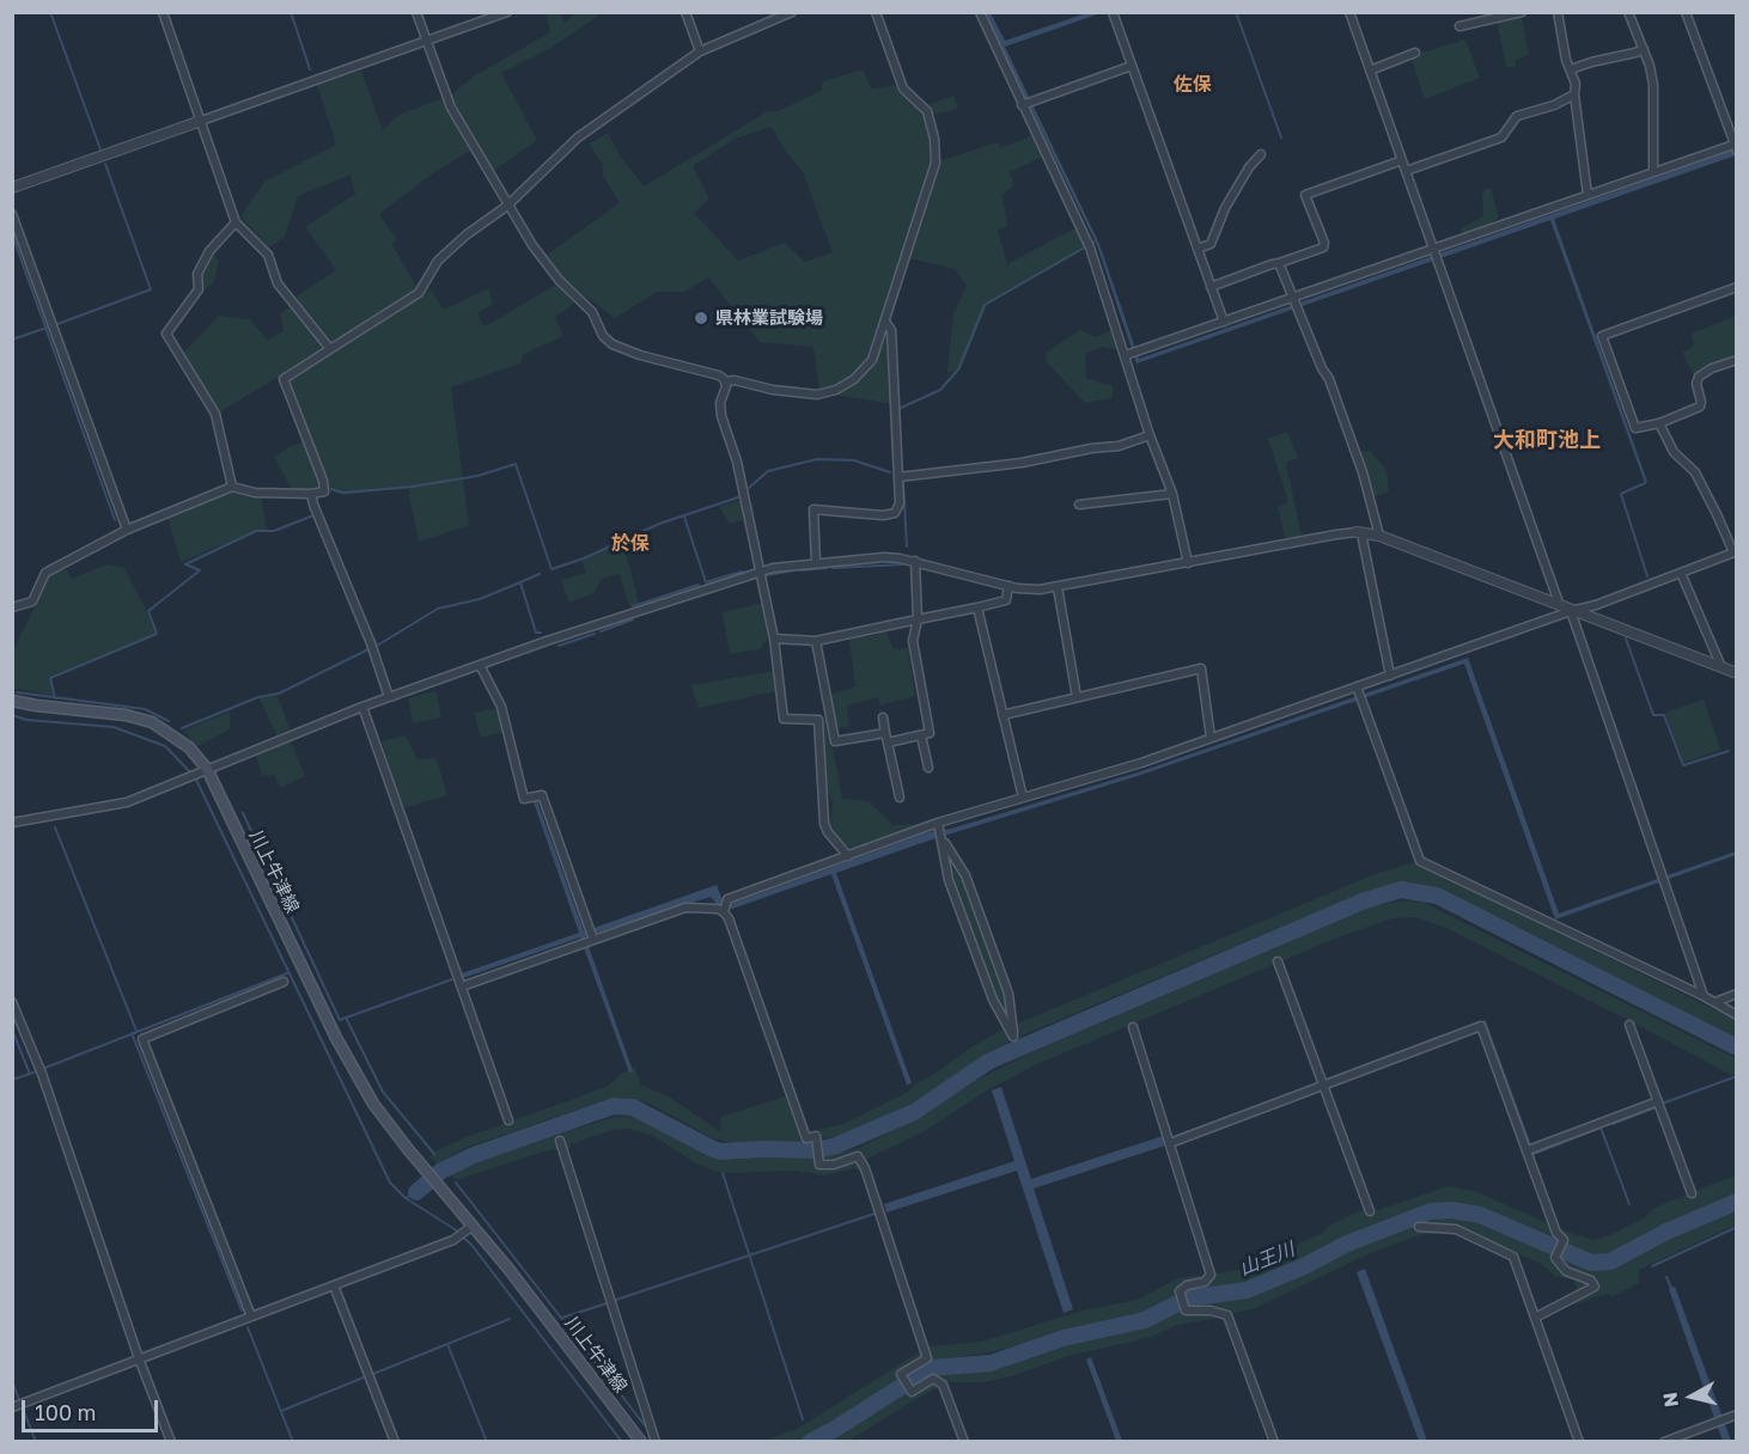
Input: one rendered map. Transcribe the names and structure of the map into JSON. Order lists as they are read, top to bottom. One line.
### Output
{"streets":{"main road":["川上牛津線"]},"districts":["佐保","大和町池上","於保"],"water":["山王川"],"places":["県林業試験場"],"scale_bar":"100 m","north":"left"}
